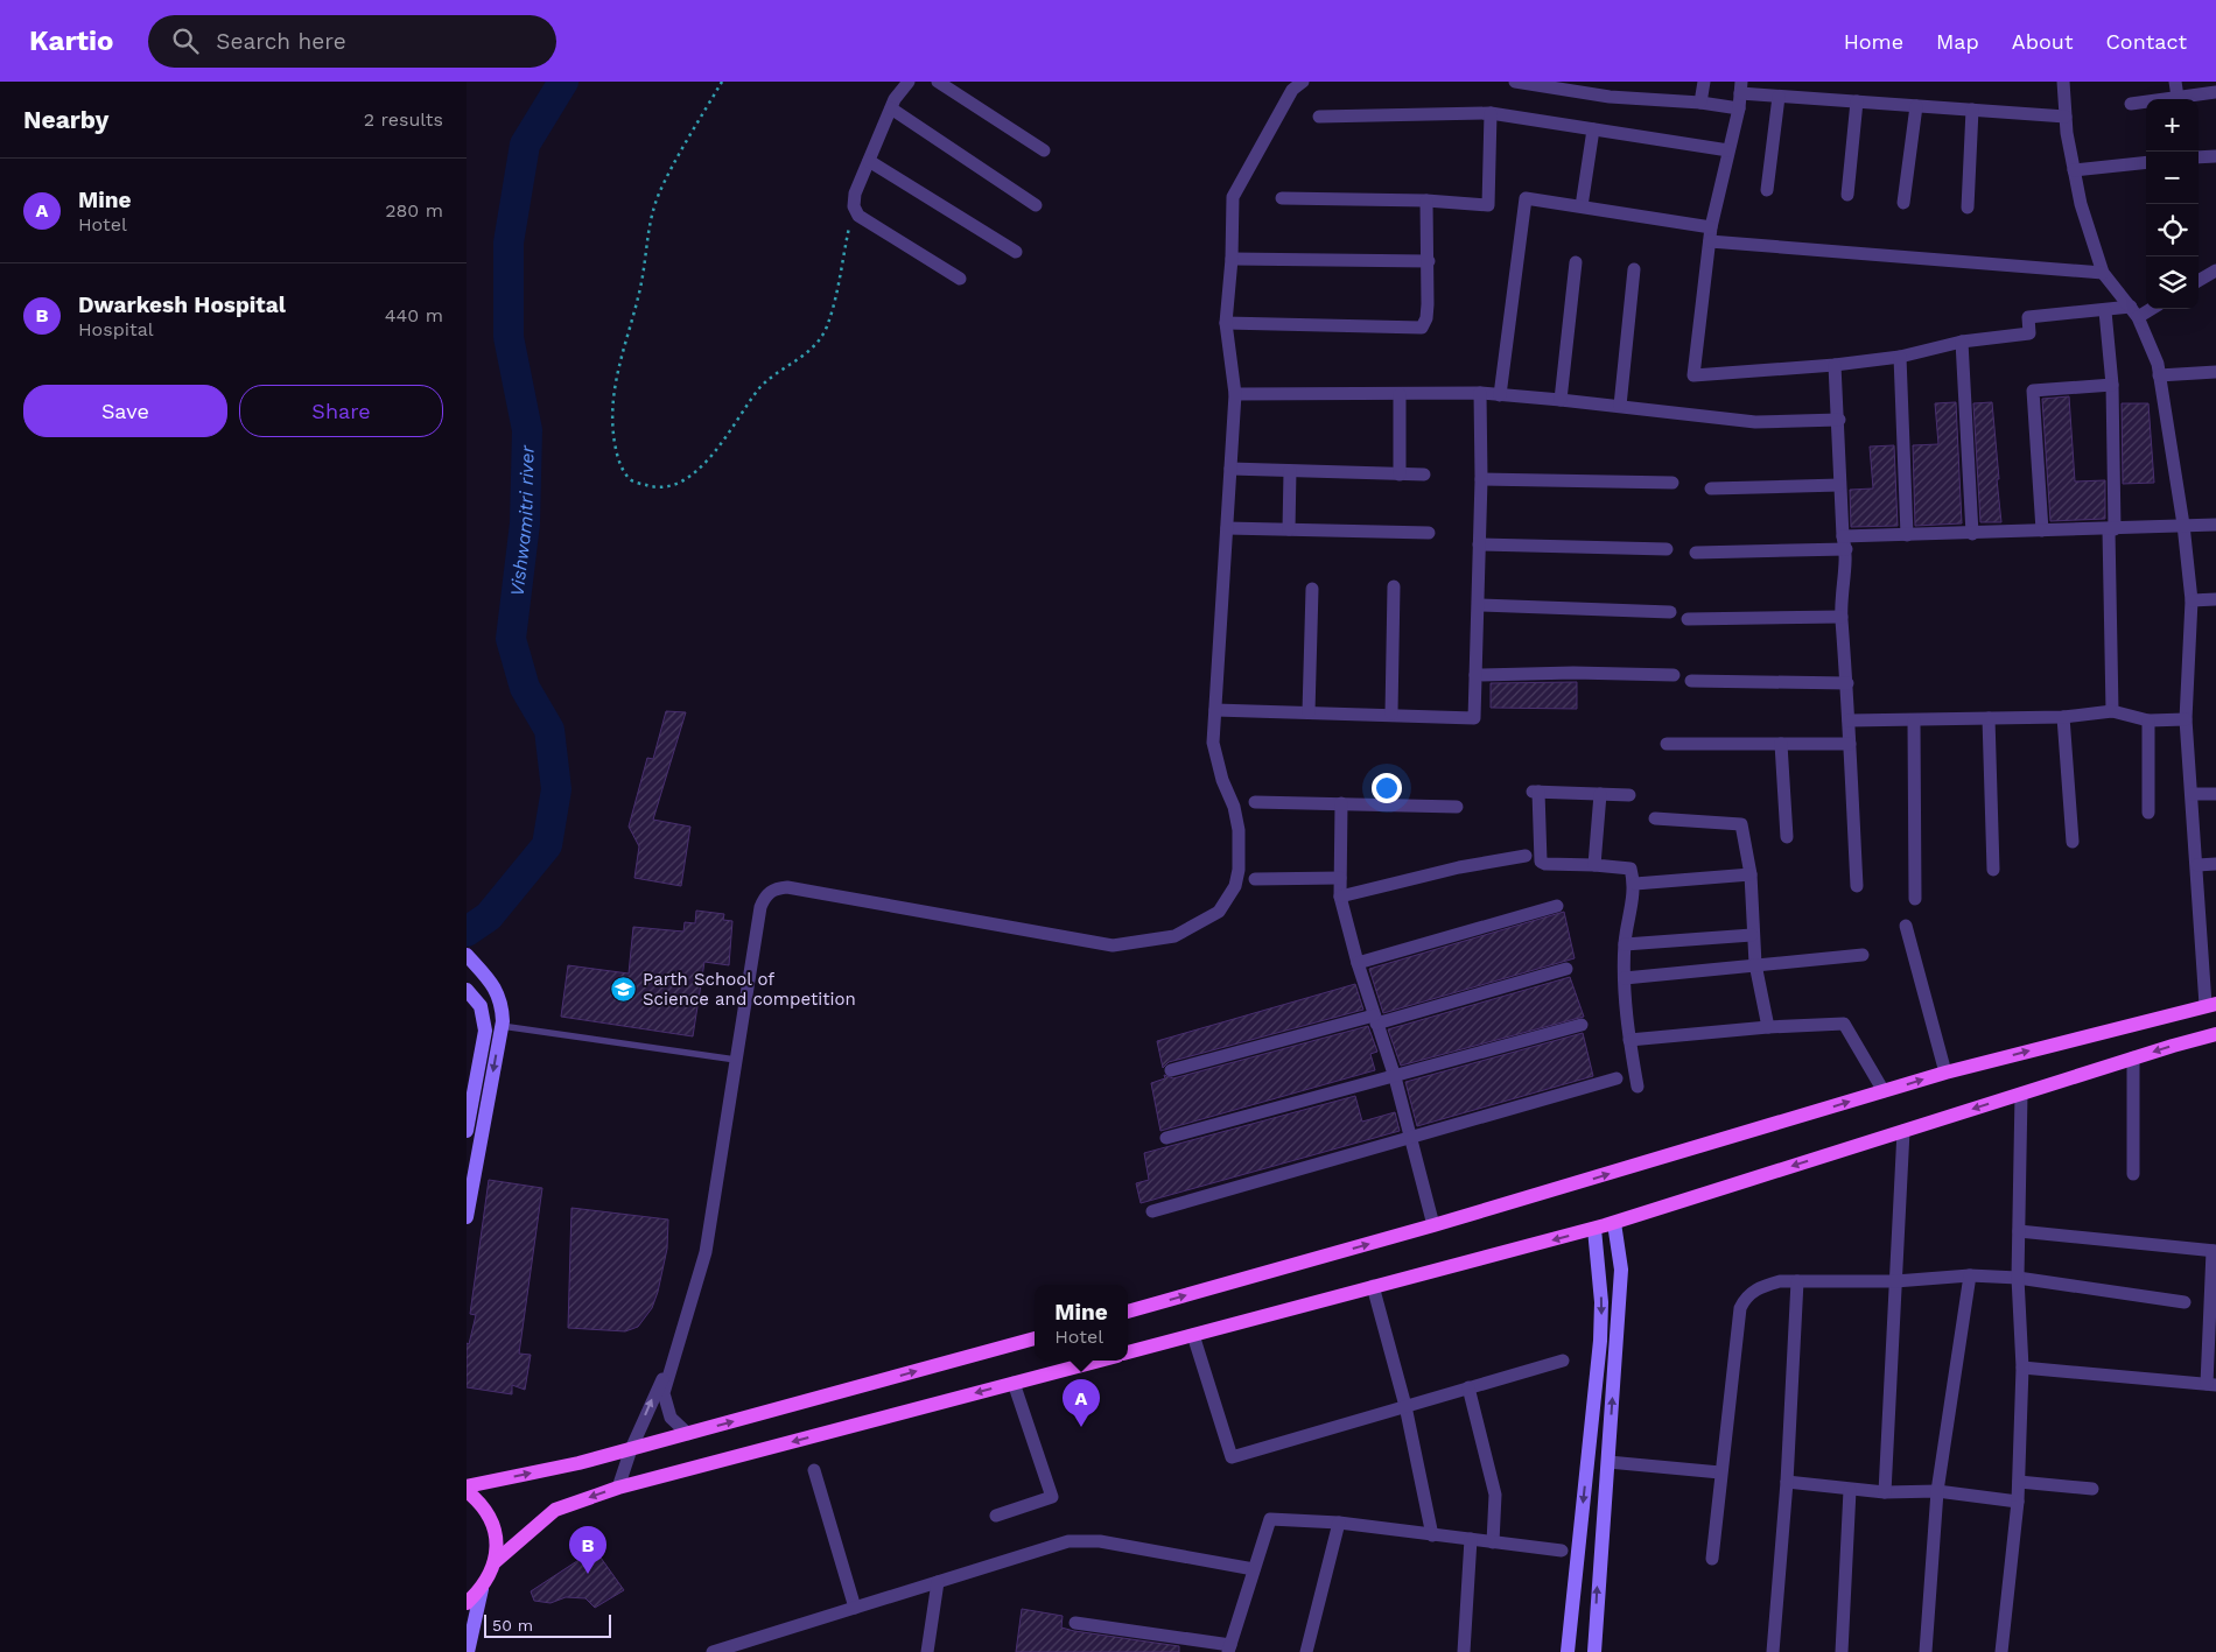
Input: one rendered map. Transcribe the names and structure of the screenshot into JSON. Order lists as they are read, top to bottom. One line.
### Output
{"water":["Vishwamitri river"],"places":{"school or university":["Parth School of Science and competition"]},"scale_bar":"50 m","page":{"header":"Kartio","search":"Search here","nav":["Home","Map","About","Contact"],"heading":["Nearby","2 results"],"map_buttons":["+","−"],"list":[{"mark":"A","name":"Mine","note":"Hotel","value":"280 m"},{"mark":"B","name":"Dwarkesh Hospital","note":"Hospital","value":"440 m"}],"buttons":["Save","Share"],"popup":["Mine","Hotel"],"pins":["A","B"],"scale":"50 m"}}
